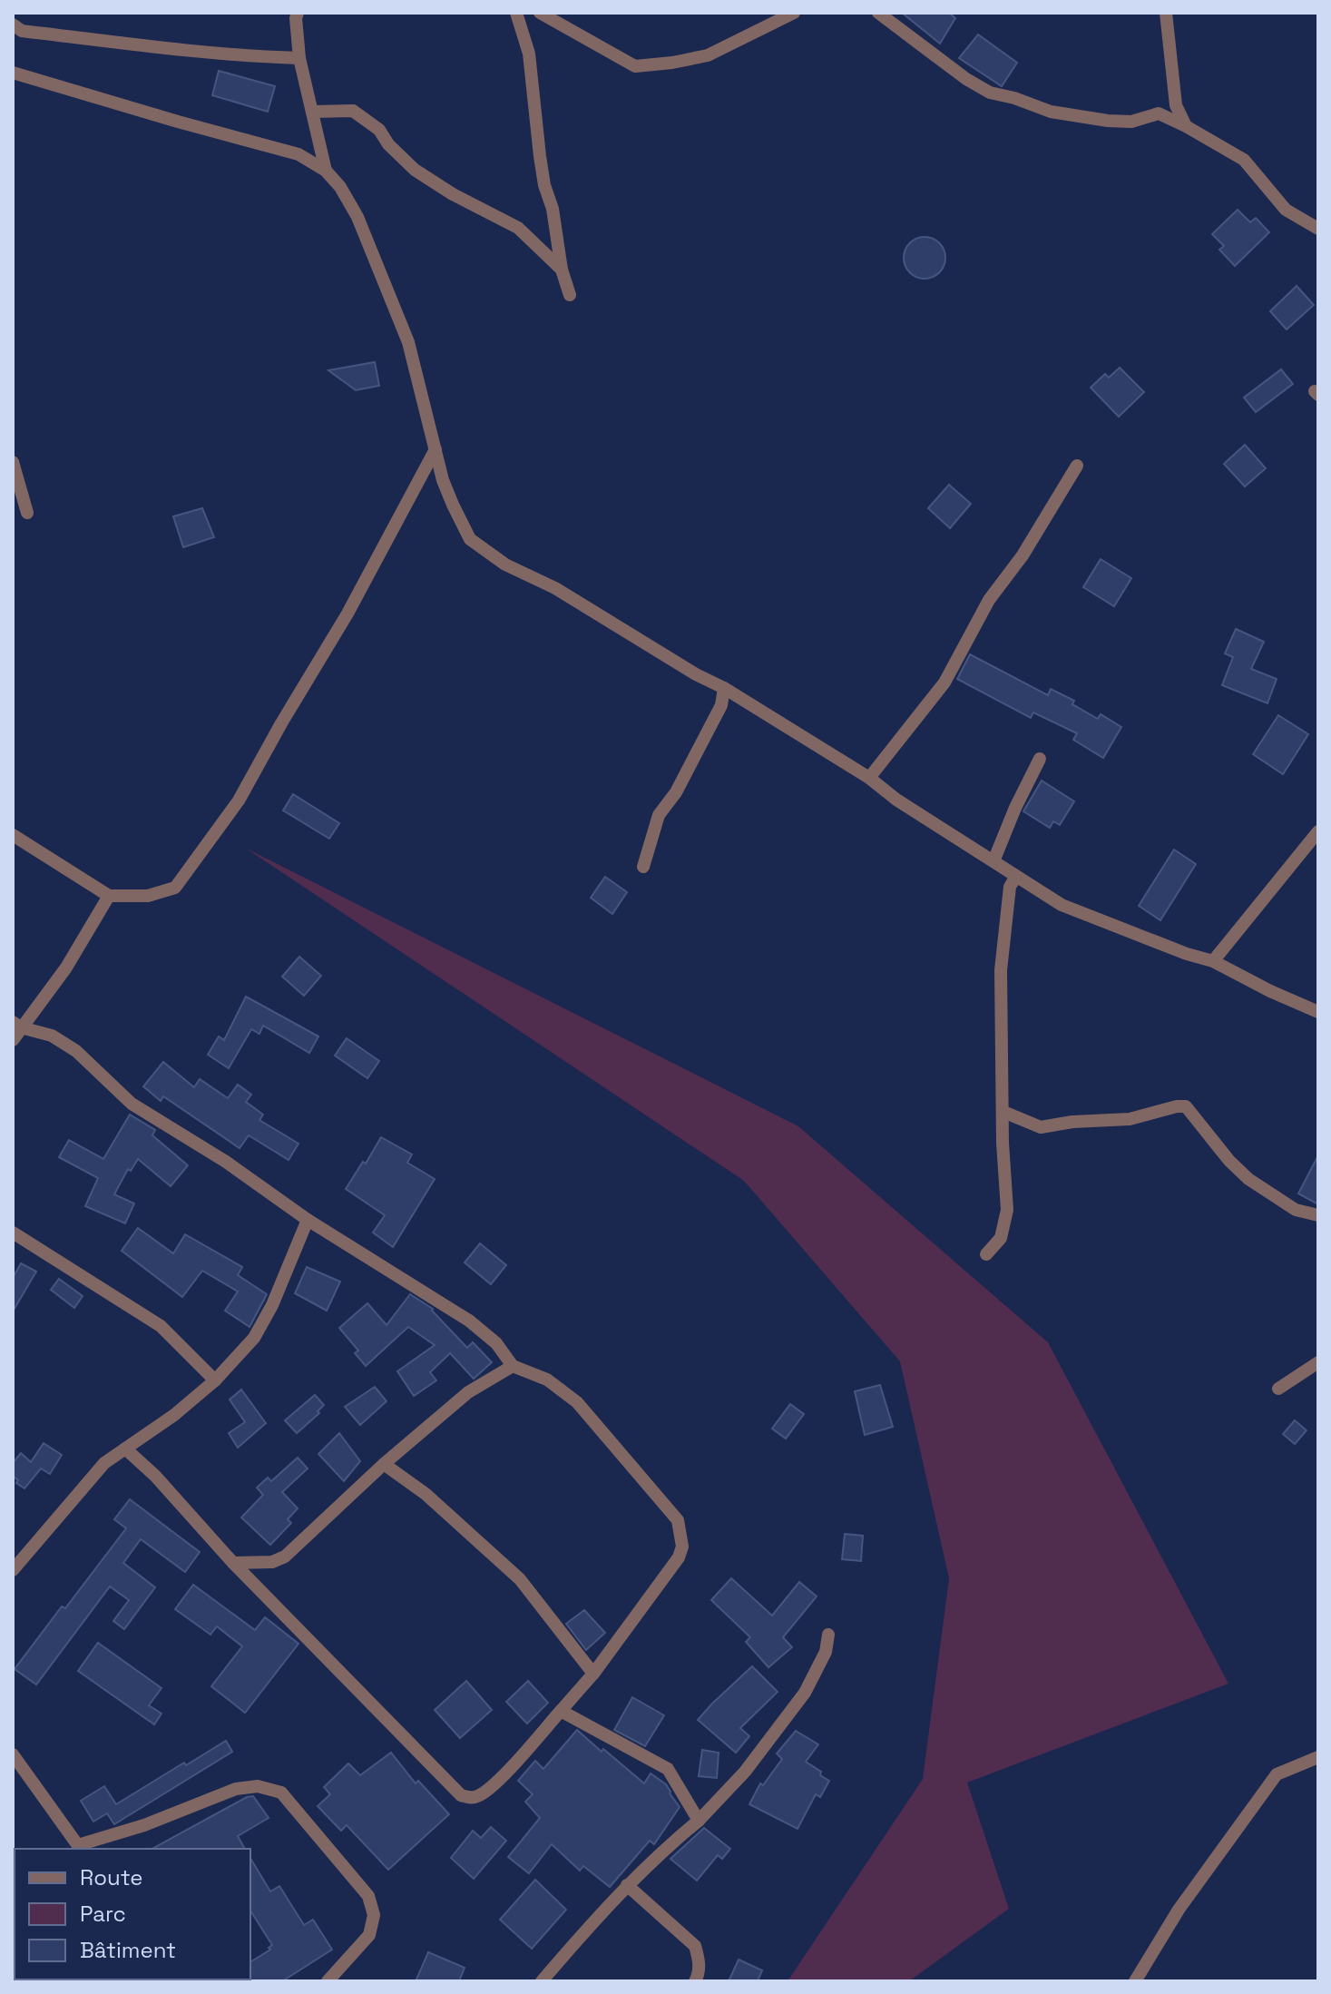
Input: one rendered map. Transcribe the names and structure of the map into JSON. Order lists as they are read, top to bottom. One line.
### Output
{"legend":["Route","Parc","Bâtiment"]}
